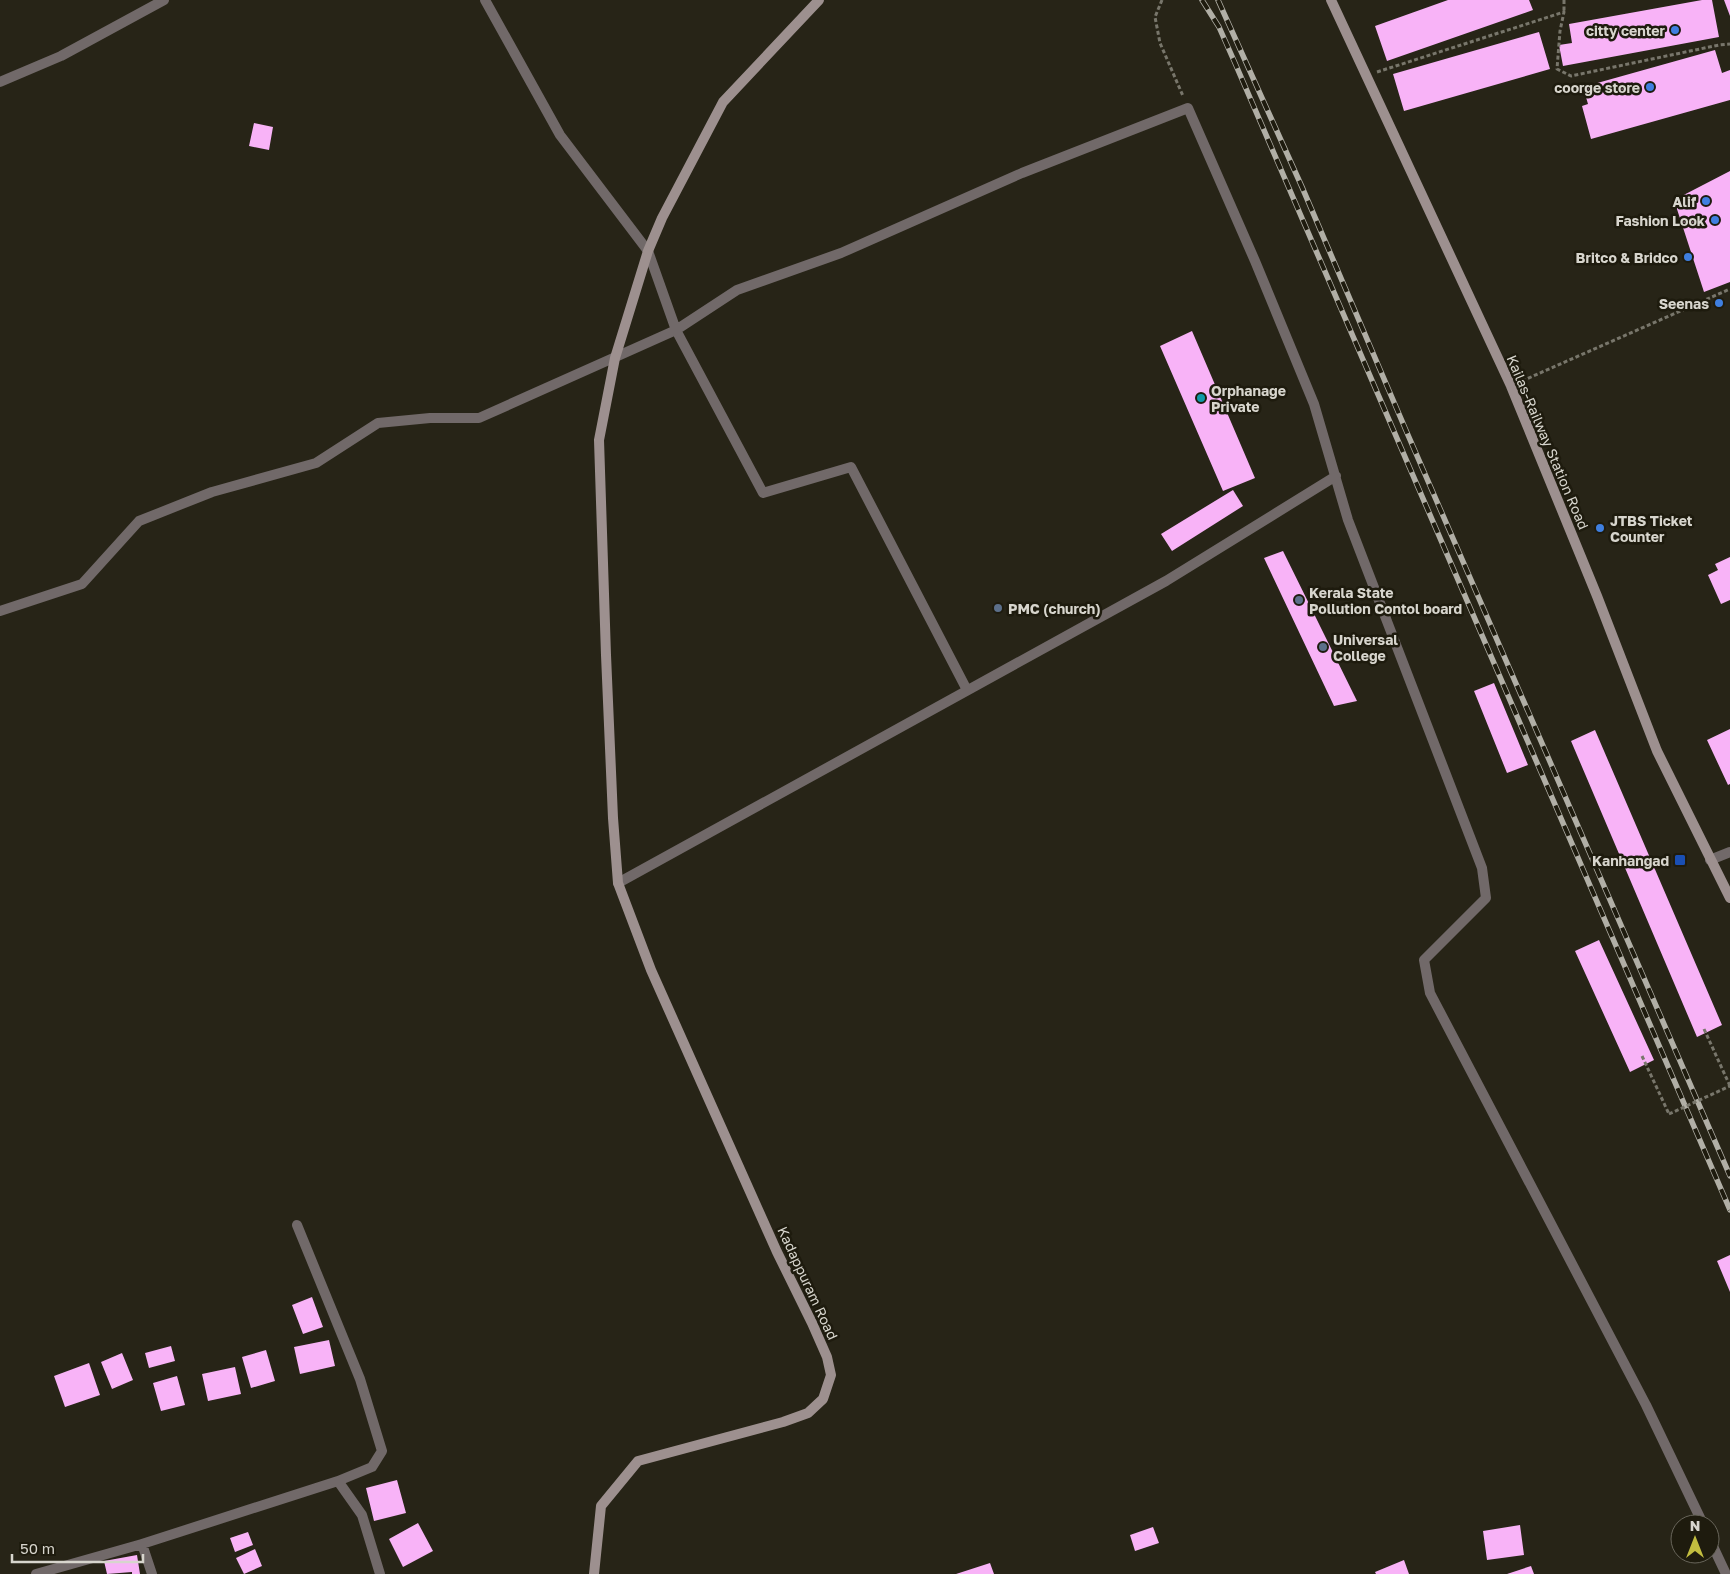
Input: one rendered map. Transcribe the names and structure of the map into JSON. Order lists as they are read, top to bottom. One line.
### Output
{"streets":{"main road":["Kailas-Railway Station Road","Kadappuram Road"]},"places":{"other":["citty center","coorge store","Alif","Fashion Look","Britco & Bridco","Seenas","Orphanage Private","JTBS Ticket Counter","Kerala State Pollution Contol board","PMC (church)","Universal College"],"transit":["Kanhangad"]},"scale_bar":"50 m","north":"top"}
